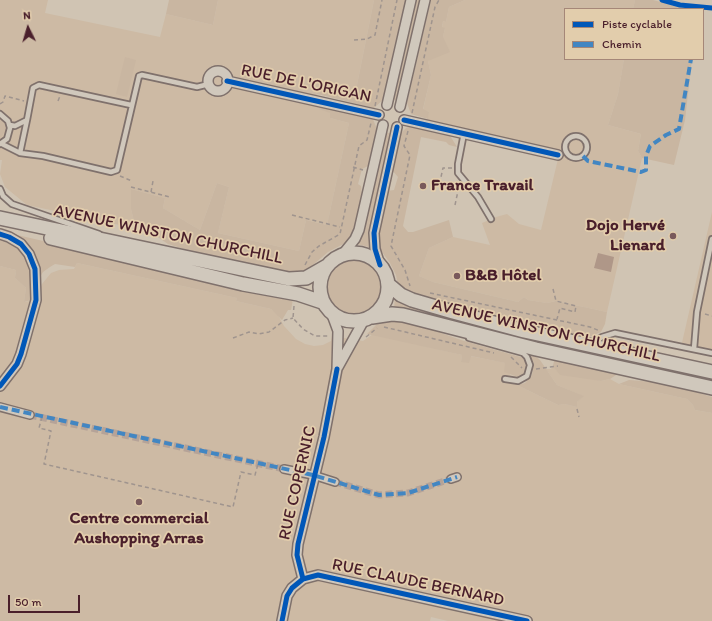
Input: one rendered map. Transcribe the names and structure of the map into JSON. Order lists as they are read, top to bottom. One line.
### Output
{"streets":{"main road":["AVENUE WINSTON CHURCHILL"],"street":["RUE DE L'ORIGAN","RUE COPERNIC","RUE CLAUDE BERNARD"]},"crossings":[["RUE COPERNIC","RUE CLAUDE BERNARD"]],"places":["France Travail","Dojo Hervé Lienard","B&B Hôtel","Centre commercial Aushopping Arras"],"legend":["Piste cyclable","Chemin"],"scale_bar":"50 m","north":"top"}
